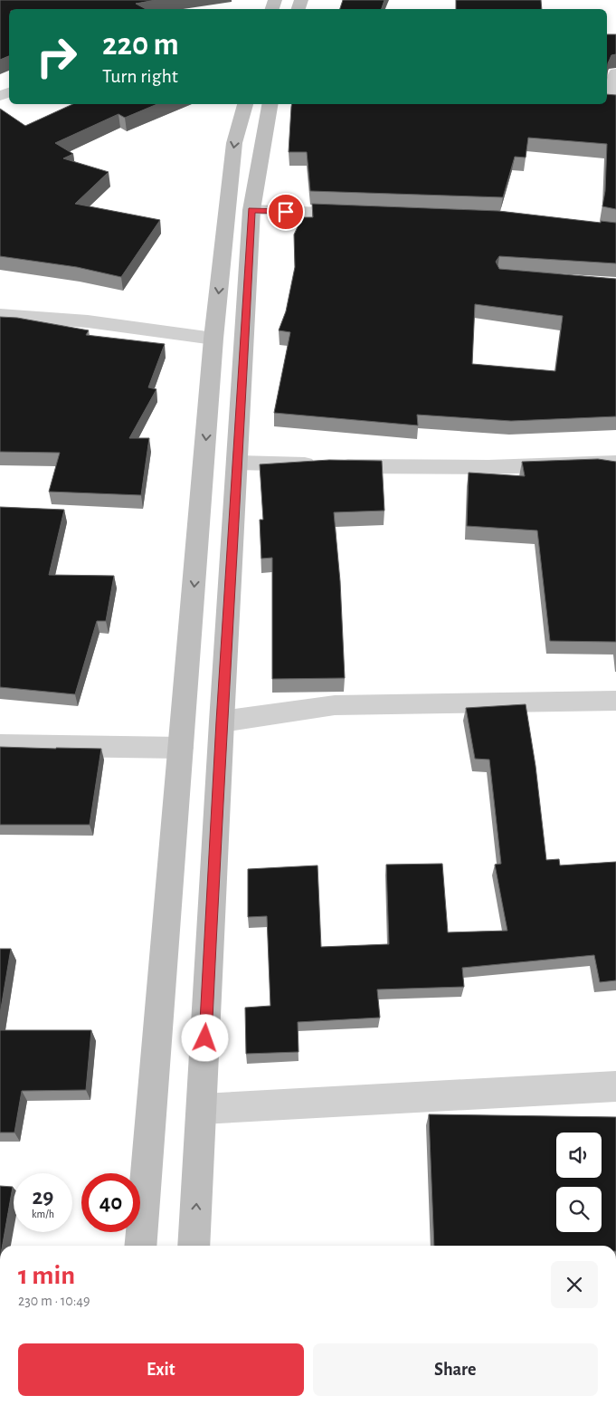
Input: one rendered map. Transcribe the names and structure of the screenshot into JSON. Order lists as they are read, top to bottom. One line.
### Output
{"page":{"turn":["220 m","Turn right"],"speed":"29 km/h","limit":"40","heading":["1 min","230 m · 10:49"],"buttons":["Exit","Share"]}}
